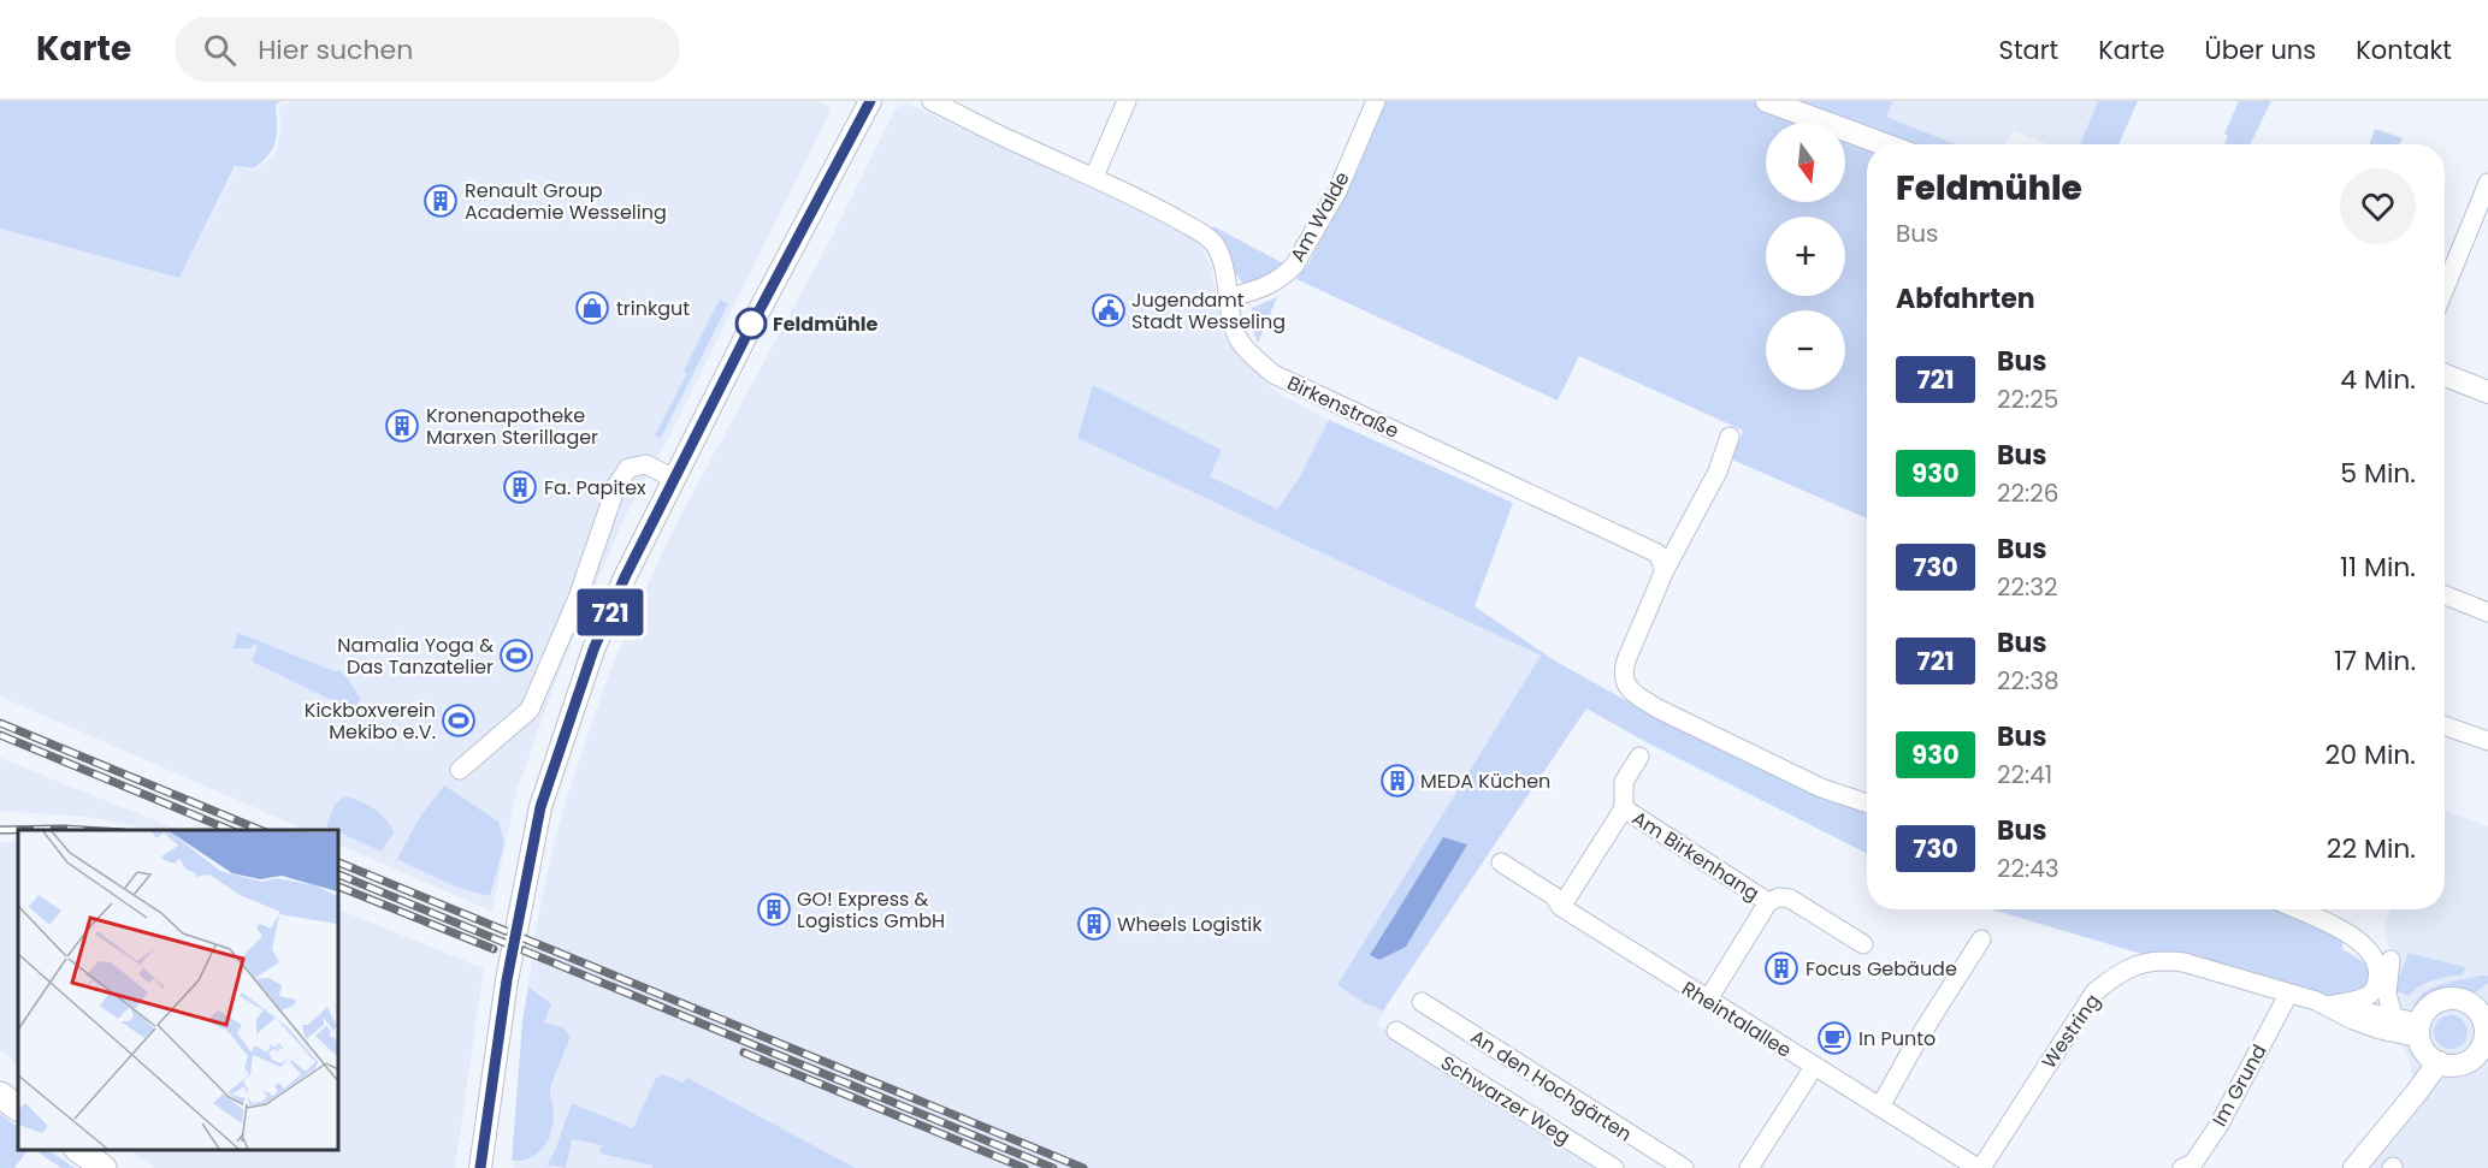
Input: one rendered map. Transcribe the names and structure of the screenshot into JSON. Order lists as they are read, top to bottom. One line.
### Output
{"streets":{"street":["Am Walde","Birkenstraße","Am Birkenhang","Rheintalallee","Westring","An den Hochgärten","Im Grund","Schwarzer Weg"]},"crossings":[["Am Walde","Birkenstraße"],["Am Birkenhang","Rheintalallee"],["Rheintalallee","Westring"],["Westring","Im Grund"]],"places":{"building":["Renault Group Academie Wesseling","Kronenapotheke Marxen Sterillager","Fa. Papitex","MEDA Küchen","GO! Express & Logistics GmbH","Wheels Logistik","Focus Gebäude"],"shop":["trinkgut"],"public building":["Jugendamt Stadt Wesseling"],"other":["Feldmühle"],"sports":["Namalia Yoga & Das Tanzatelier","Kickboxverein Mekibo e.V."],"cafe":["In Punto"]},"lines":["bus line 721"],"north":"bottom","page":{"header":"Karte","search":"Hier suchen","nav":["Start","Karte","Über uns","Kontakt"],"on_map":"721","map_buttons":["+","−"],"heading":[["Feldmühle","Bus"],"Abfahrten"],"list":[{"mark":"721","name":"Bus","note":"22:25","value":"4 Min."},{"mark":"930","name":"Bus","note":"22:26","value":"5 Min."},{"mark":"730","name":"Bus","note":"22:32","value":"11 Min."},{"mark":"721","name":"Bus","note":"22:38","value":"17 Min."},{"mark":"930","name":"Bus","note":"22:41","value":"20 Min."},{"mark":"730","name":"Bus","note":"22:43","value":"22 Min."}]}}
